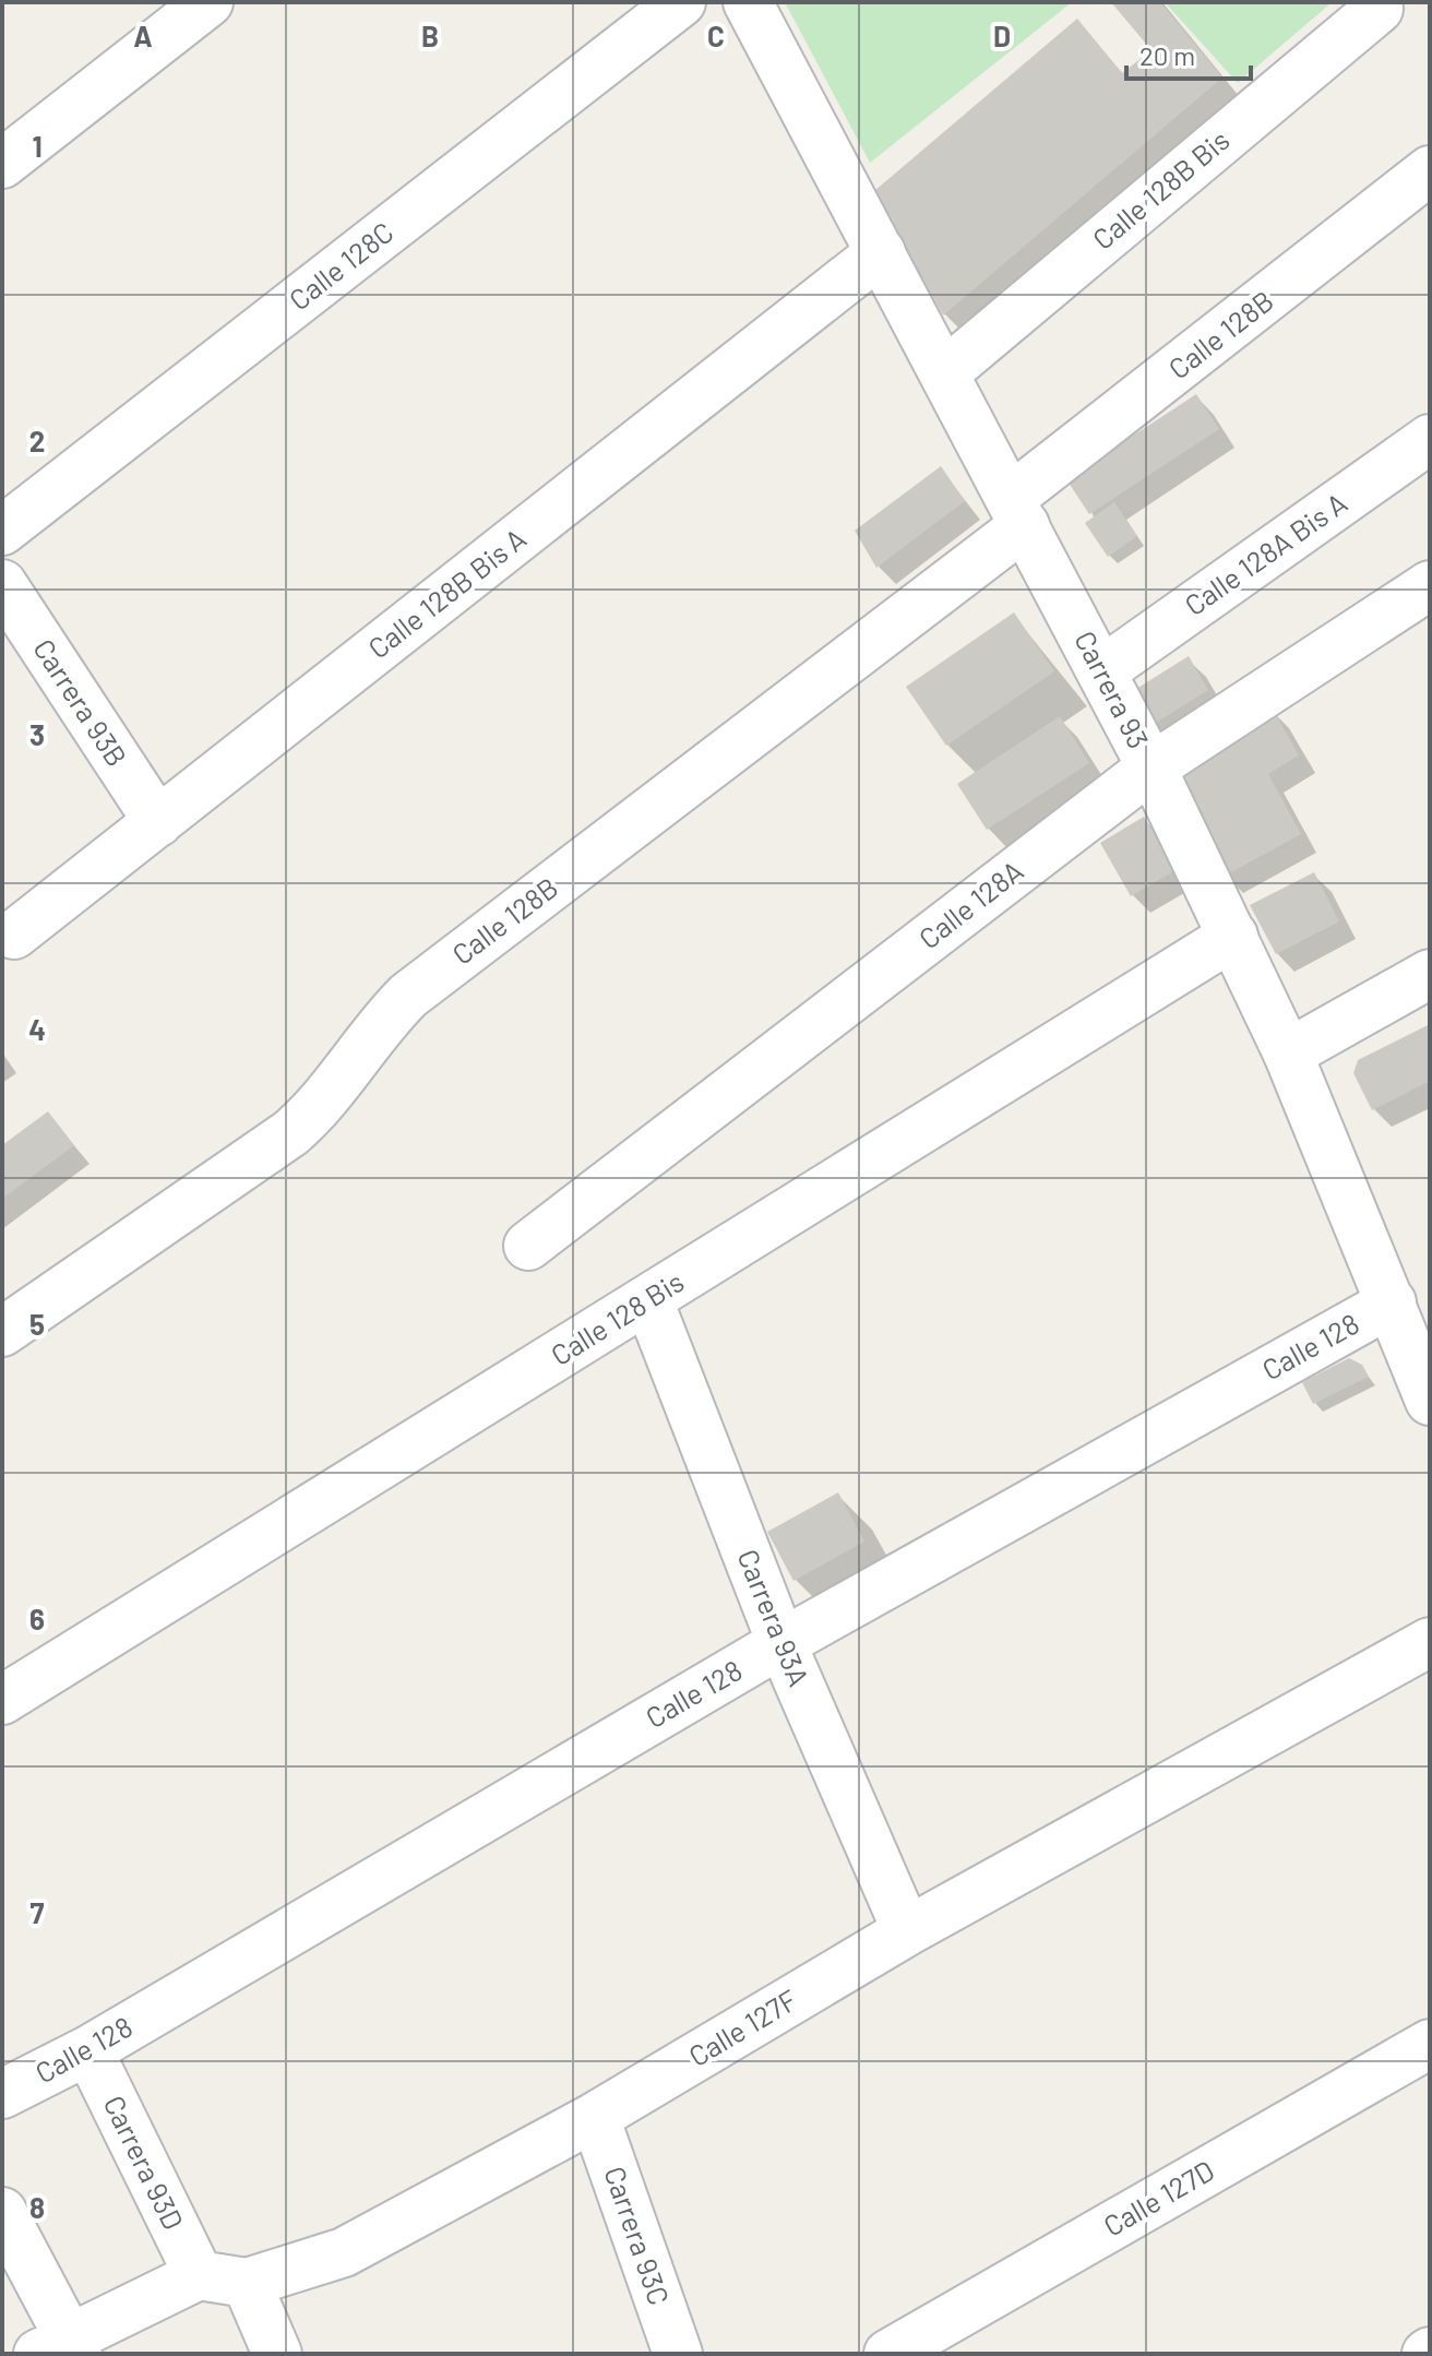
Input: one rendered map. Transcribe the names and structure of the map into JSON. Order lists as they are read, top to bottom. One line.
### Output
{"streets":{"street":["Calle 128B Bis","Calle 128C","Calle 128B","Calle 128A Bis A","Calle 128B Bis A","Carrera 93","Carrera 93B","Calle 128A","Calle 128 Bis","Calle 128","Carrera 93A","Calle 127F","Carrera 93D","Calle 127D","Carrera 93C"]},"crossings":[["Calle 128B Bis","Carrera 93"],["Calle 128B","Carrera 93"],["Calle 128A Bis A","Carrera 93"],["Calle 128B Bis A","Carrera 93"],["Calle 128B Bis A","Carrera 93B"],["Carrera 93","Calle 128A"],["Carrera 93","Calle 128 Bis"],["Carrera 93","Calle 128"],["Calle 128 Bis","Carrera 93A"],["Calle 128","Carrera 93A"],["Calle 128","Carrera 93D"],["Carrera 93A","Calle 127F"],["Calle 127F","Carrera 93D"],["Calle 127F","Carrera 93C"]],"scale_bar":"20 m","grid":{"columns":["A","B","C","D"],"rows":["1","2","3","4","5","6","7","8"]}}
